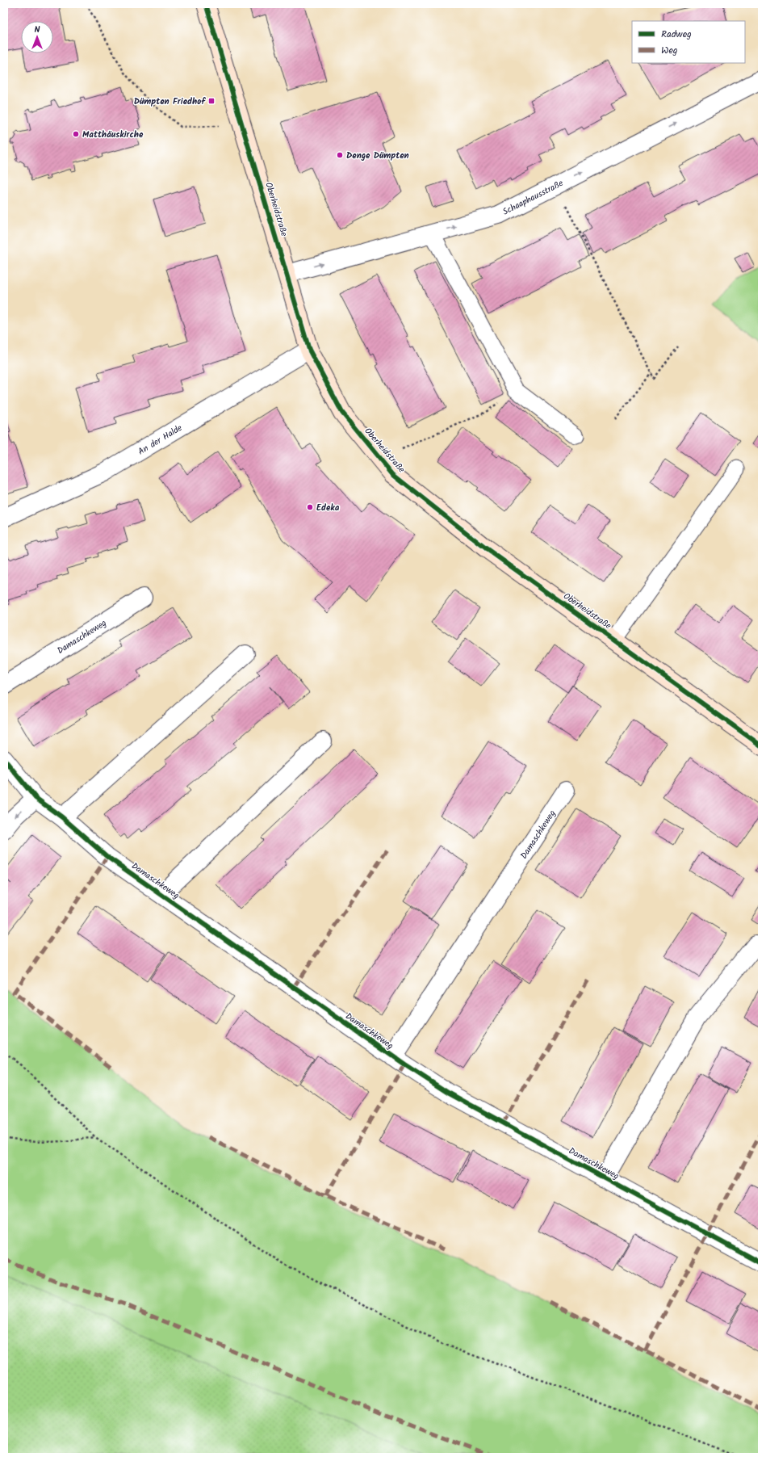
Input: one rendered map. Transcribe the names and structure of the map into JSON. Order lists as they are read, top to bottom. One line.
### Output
{"streets":{"street":["Schaaphausstraße","Oberheidstraße","An der Halde","Damaschkeweg"]},"crossings":[["Schaaphausstraße","Oberheidstraße"],["Oberheidstraße","An der Halde"]],"one_way":["Schaaphausstraße"],"places":{"transit":["Dümpten Friedhof"],"other":["Matthäuskirche","Denge Dümpten","Edeka"]},"legend":["Radweg","Weg"],"north":"top"}
